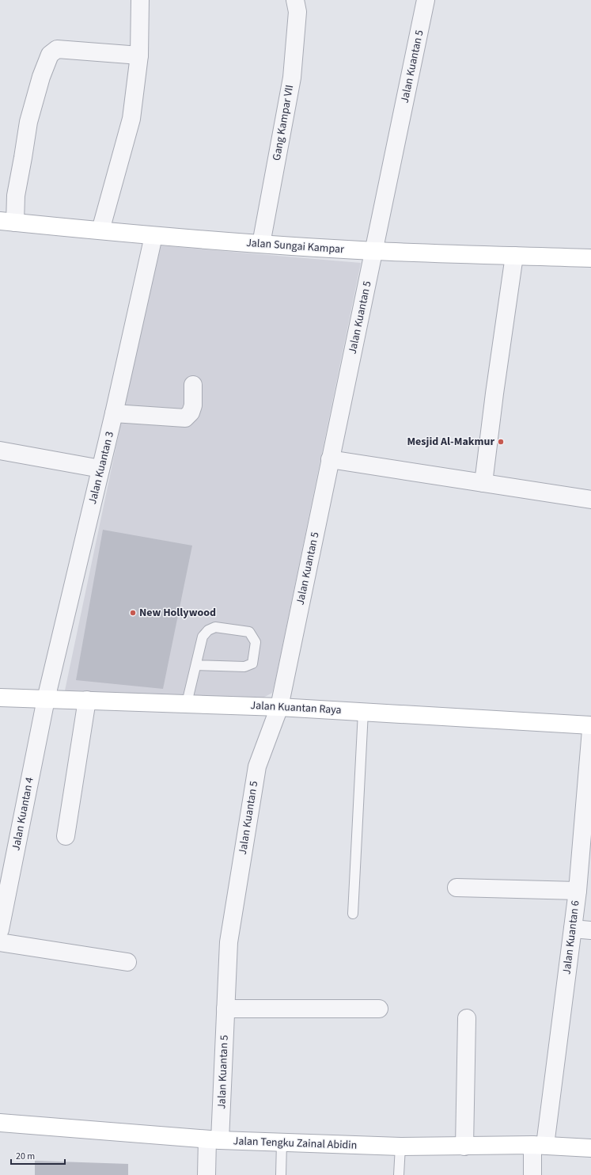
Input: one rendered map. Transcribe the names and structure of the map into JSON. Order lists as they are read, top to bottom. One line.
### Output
{"streets":{"street":["Jalan Kuantan 5","Gang Kampar VII","Jalan Sungai Kampar","Jalan Kuantan 3","Jalan Kuantan Raya","Jalan Kuantan 4","Jalan Kuantan 6","Jalan Tengku Zainal Abidin"]},"crossings":[["Jalan Kuantan 5","Jalan Sungai Kampar"],["Jalan Kuantan 5","Jalan Kuantan Raya"],["Jalan Kuantan 5","Jalan Tengku Zainal Abidin"],["Gang Kampar VII","Jalan Sungai Kampar"],["Jalan Sungai Kampar","Jalan Kuantan 3"],["Jalan Kuantan 3","Jalan Kuantan Raya"],["Jalan Kuantan 3","Jalan Kuantan 4"],["Jalan Kuantan Raya","Jalan Kuantan 4"],["Jalan Kuantan 6","Jalan Tengku Zainal Abidin"]],"places":["Mesjid Al-Makmur","New Hollywood"],"scale_bar":"20 m"}
